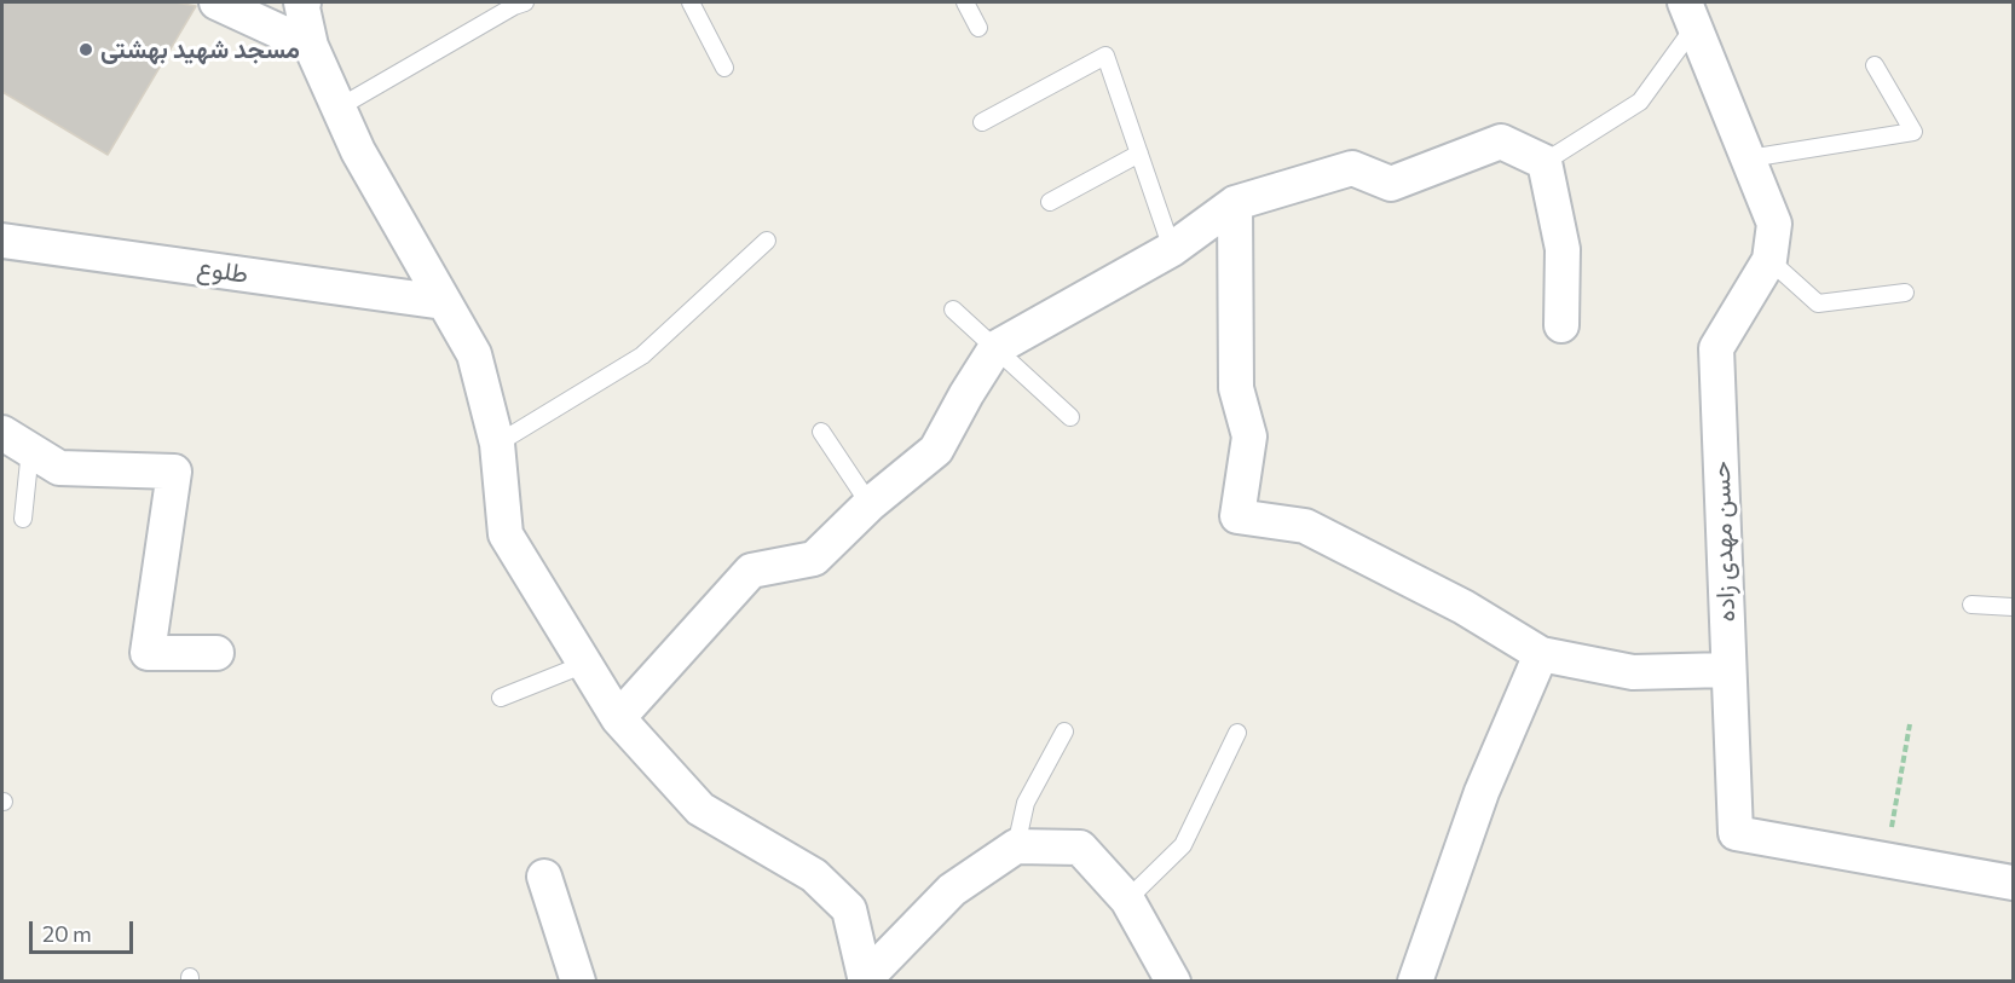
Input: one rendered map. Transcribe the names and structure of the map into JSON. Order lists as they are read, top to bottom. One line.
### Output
{"streets":{"street":["طلوع","حسن مهدی زاده"]},"places":["مسجد شهید بهشتی"],"scale_bar":"20 m"}
